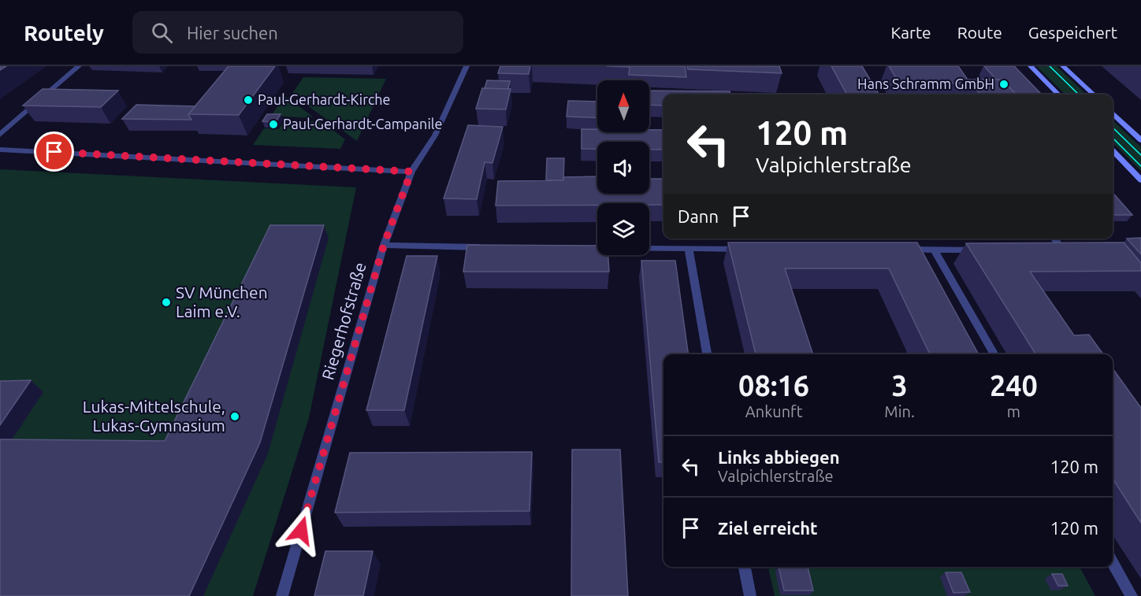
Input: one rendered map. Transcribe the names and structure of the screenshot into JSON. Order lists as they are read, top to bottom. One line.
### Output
{"streets":{"street":["Riegerhofstraße"]},"places":["Hans Schramm GmbH","Paul-Gerhardt-Kirche","Paul-Gerhardt-Campanile","SV München Laim e.V.","Lukas-Mittelschule, Lukas-Gymnasium"],"north":"top","page":{"header":"Routely","search":"Hier suchen","nav":["Karte","Route","Gespeichert"],"turn":["120 m","Valpichlerstraße"],"then":"Dann","eta":["08:16","Ankunft","3","Min.","240","m"],"list":[{"name":"Links abbiegen","note":"Valpichlerstraße","value":"120 m"},{"name":"Ziel erreicht","value":"120 m"}]}}
